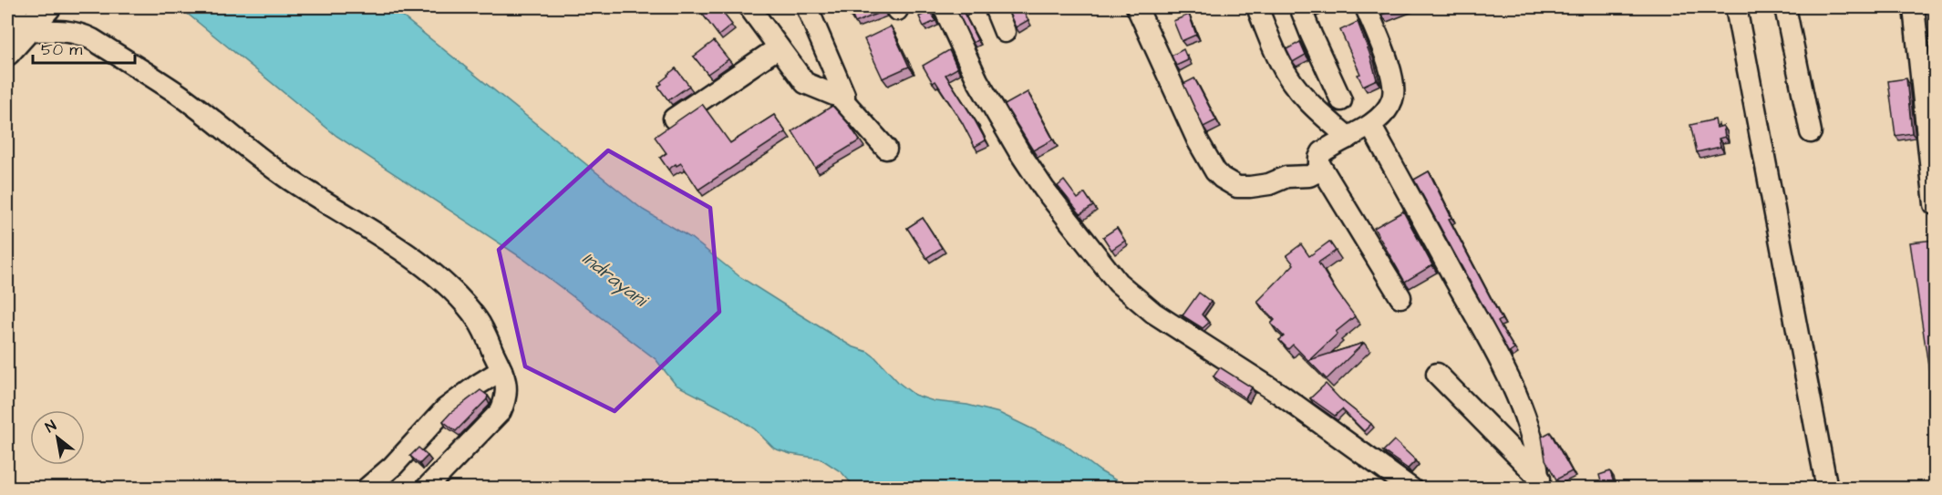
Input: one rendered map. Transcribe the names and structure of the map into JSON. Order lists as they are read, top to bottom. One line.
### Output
{"water":["Indrayani"],"scale_bar":"50 m","north":"top left"}
